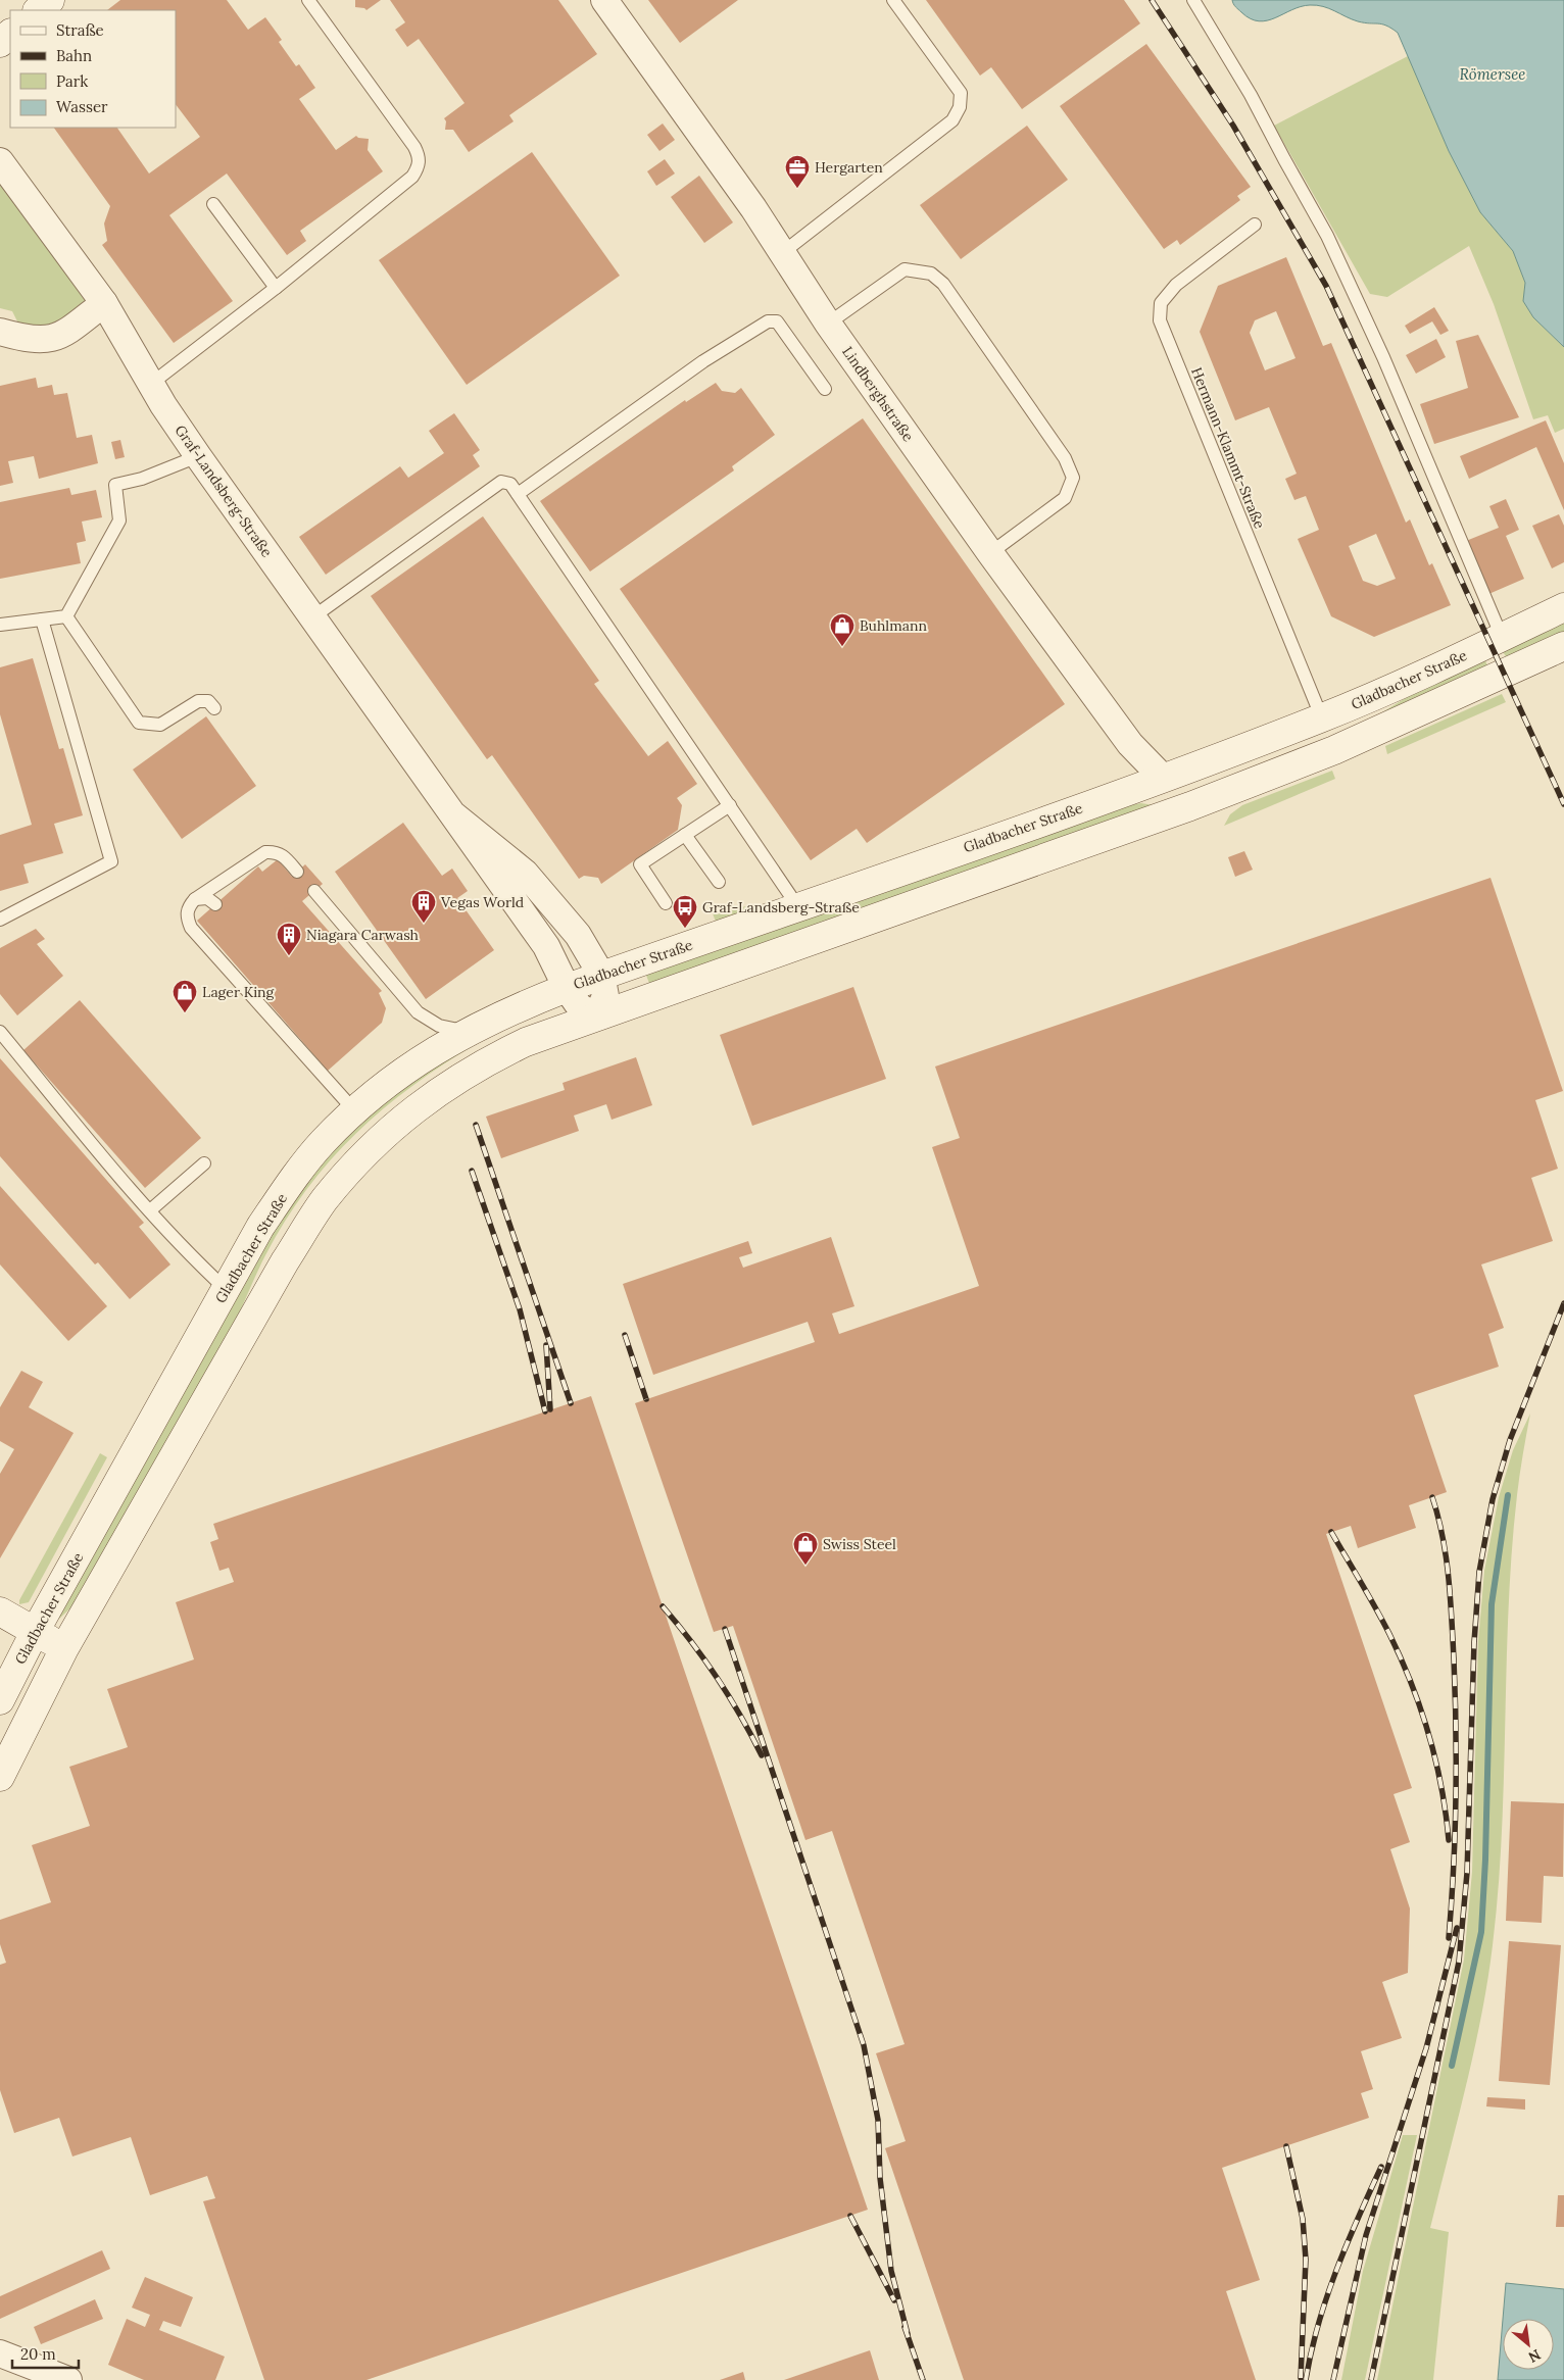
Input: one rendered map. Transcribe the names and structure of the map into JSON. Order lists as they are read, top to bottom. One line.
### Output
{"streets":{"main road":["Gladbacher Straße"],"street":["Lindberghstraße","Graf-Landsberg-Straße"],"lane":["Hermann-Klammt-Straße"]},"crossings":[["Lindberghstraße","Gladbacher Straße"],["Hermann-Klammt-Straße","Gladbacher Straße"],["Graf-Landsberg-Straße","Gladbacher Straße"]],"water":["Römersee"],"places":{"office":["Hergarten"],"shop":["Buhlmann","Lager King","Swiss Steel"],"building":["Vegas World","Niagara Carwash"],"bus stop":["Graf-Landsberg-Straße"]},"legend":["Straße","Bahn","Park","Wasser"],"scale_bar":"20 m","north":"bottom right"}
